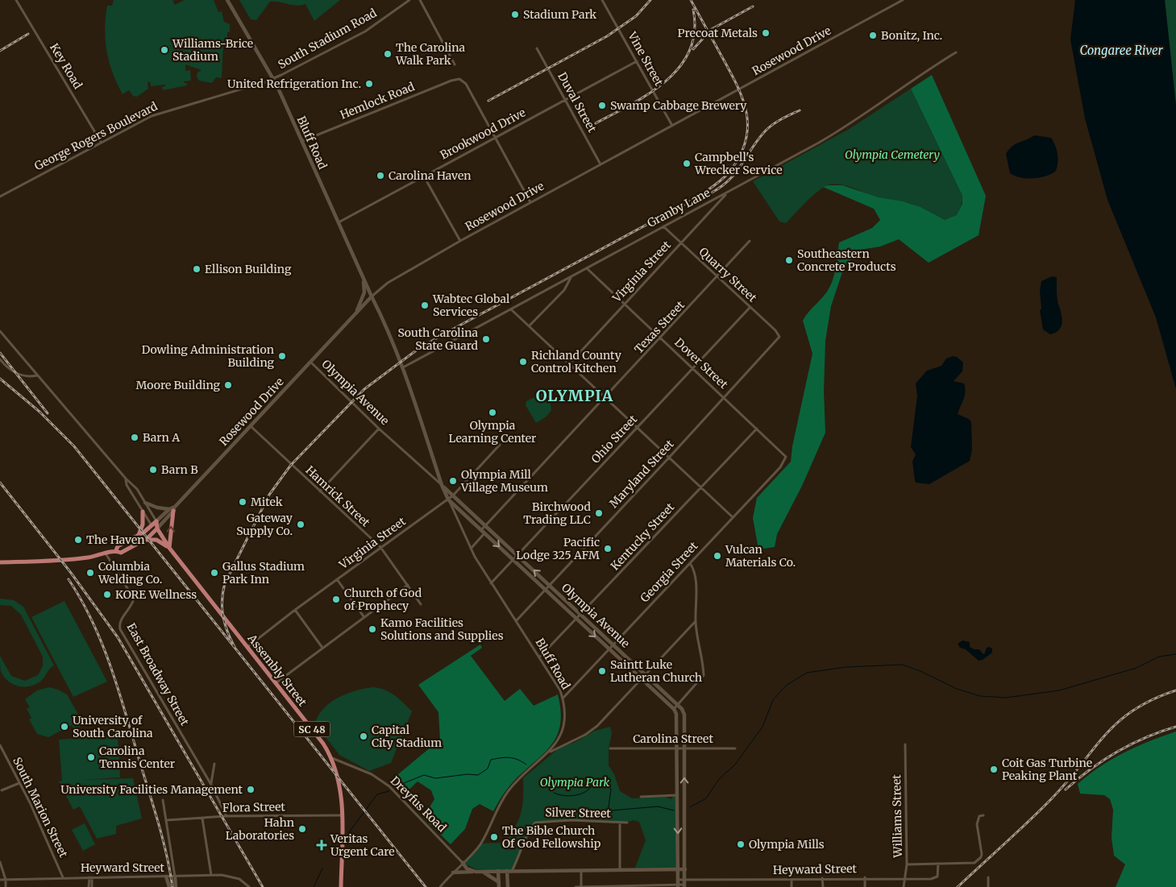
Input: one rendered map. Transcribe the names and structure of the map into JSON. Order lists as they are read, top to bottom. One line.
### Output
{"streets":{"main road":["Rosewood Drive","Bluff Road","Olympia Avenue","Assembly Street","SC 48"],"street":["South Stadium Road","Vine Street","Key Road","Hemlock Road","Duval Street","Brookwood Drive","George Rogers Boulevard","Granby Lane","Virginia Street","Quarry Street","Texas Street","Dover Street","Ohio Street","Maryland Street","Hamrick Street","Kentucky Street","Georgia Street","East Broadway Street","Carolina Street","Dreyfus Road","South Marion Street","Flora Street","Silver Street","Williams Street","Heyward Street"]},"crossings":[["South Stadium Road","George Rogers Boulevard"],["South Stadium Road","Bluff Road"],["Rosewood Drive","Vine Street"],["Rosewood Drive","Duval Street"],["Rosewood Drive","Bluff Road"],["Rosewood Drive","Olympia Avenue"],["Rosewood Drive","Hamrick Street"],["Rosewood Drive","Assembly Street"],["Rosewood Drive","East Broadway Street"],["Vine Street","Brookwood Drive"],["Key Road","George Rogers Boulevard"],["Hemlock Road","Brookwood Drive"],["Hemlock Road","Bluff Road"],["Duval Street","Brookwood Drive"],["Brookwood Drive","Bluff Road"],["George Rogers Boulevard","Bluff Road"],["Bluff Road","Granby Lane"],["Bluff Road","Virginia Street"],["Bluff Road","Olympia Avenue"],["Bluff Road","Ohio Street"],["Bluff Road","Maryland Street"],["Bluff Road","Kentucky Street"],["Bluff Road","Georgia Street"],["Bluff Road","Dreyfus Road"],["Granby Lane","Virginia Street"],["Granby Lane","Quarry Street"],["Granby Lane","Dover Street"],["Virginia Street","Quarry Street"],["Virginia Street","Dover Street"],["Virginia Street","Olympia Avenue"],["Virginia Street","Hamrick Street"],["Virginia Street","Assembly Street"],["Quarry Street","Texas Street"],["Quarry Street","Ohio Street"],["Quarry Street","Maryland Street"],["Texas Street","Dover Street"],["Texas Street","Olympia Avenue"],["Dover Street","Ohio Street"],["Dover Street","Maryland Street"],["Dover Street","Kentucky Street"],["Dover Street","Georgia Street"],["Olympia Avenue","Ohio Street"],["Olympia Avenue","Maryland Street"],["Olympia Avenue","Kentucky Street"],["Olympia Avenue","Georgia Street"],["Olympia Avenue","Carolina Street"],["Olympia Avenue","Heyward Street"],["Assembly Street","Dreyfus Road"],["Assembly Street","Flora Street"],["East Broadway Street","Flora Street"],["South Marion Street","Heyward Street"],["Williams Street","Heyward Street"]],"districts":["OLYMPIA"],"water":["Congaree River"],"parks":["Olympia Cemetery","Olympia Park"],"places":{"other":["Stadium Park","Precoat Metals","Bonitz, Inc.","Williams-Brice Stadium","The Carolina Walk Park","United Refrigeration Inc.","Swamp Cabbage Brewery","Campbell's Wrecker Service","Carolina Haven","Southeastern Concrete Products","Ellison Building","Wabtec Global Services","South Carolina State Guard","Dowling Administration Building","Richland County Control Kitchen","Moore Building","Olympia Learning Center","Barn A","Barn B","Olympia Mill Village Museum","Mitek","Birchwood Trading LLC","Gateway Supply Co.","The Haven","Pacific Lodge 325 AFM","Vulcan Materials Co.","Columbia Welding Co.","Gallus Stadium Park Inn","KORE Wellness","Church of God of Prophecy","Kamo Facilities Solutions and Supplies","Saintt Luke Lutheran Church","University of South Carolina","Capital City Stadium","Carolina Tennis Center","Coit Gas Turbine Peaking Plant","University Facilities Management","Hahn Laboratories","The Bible Church Of God Fellowship","Olympia Mills"],"health":["Veritas Urgent Care"]}}
